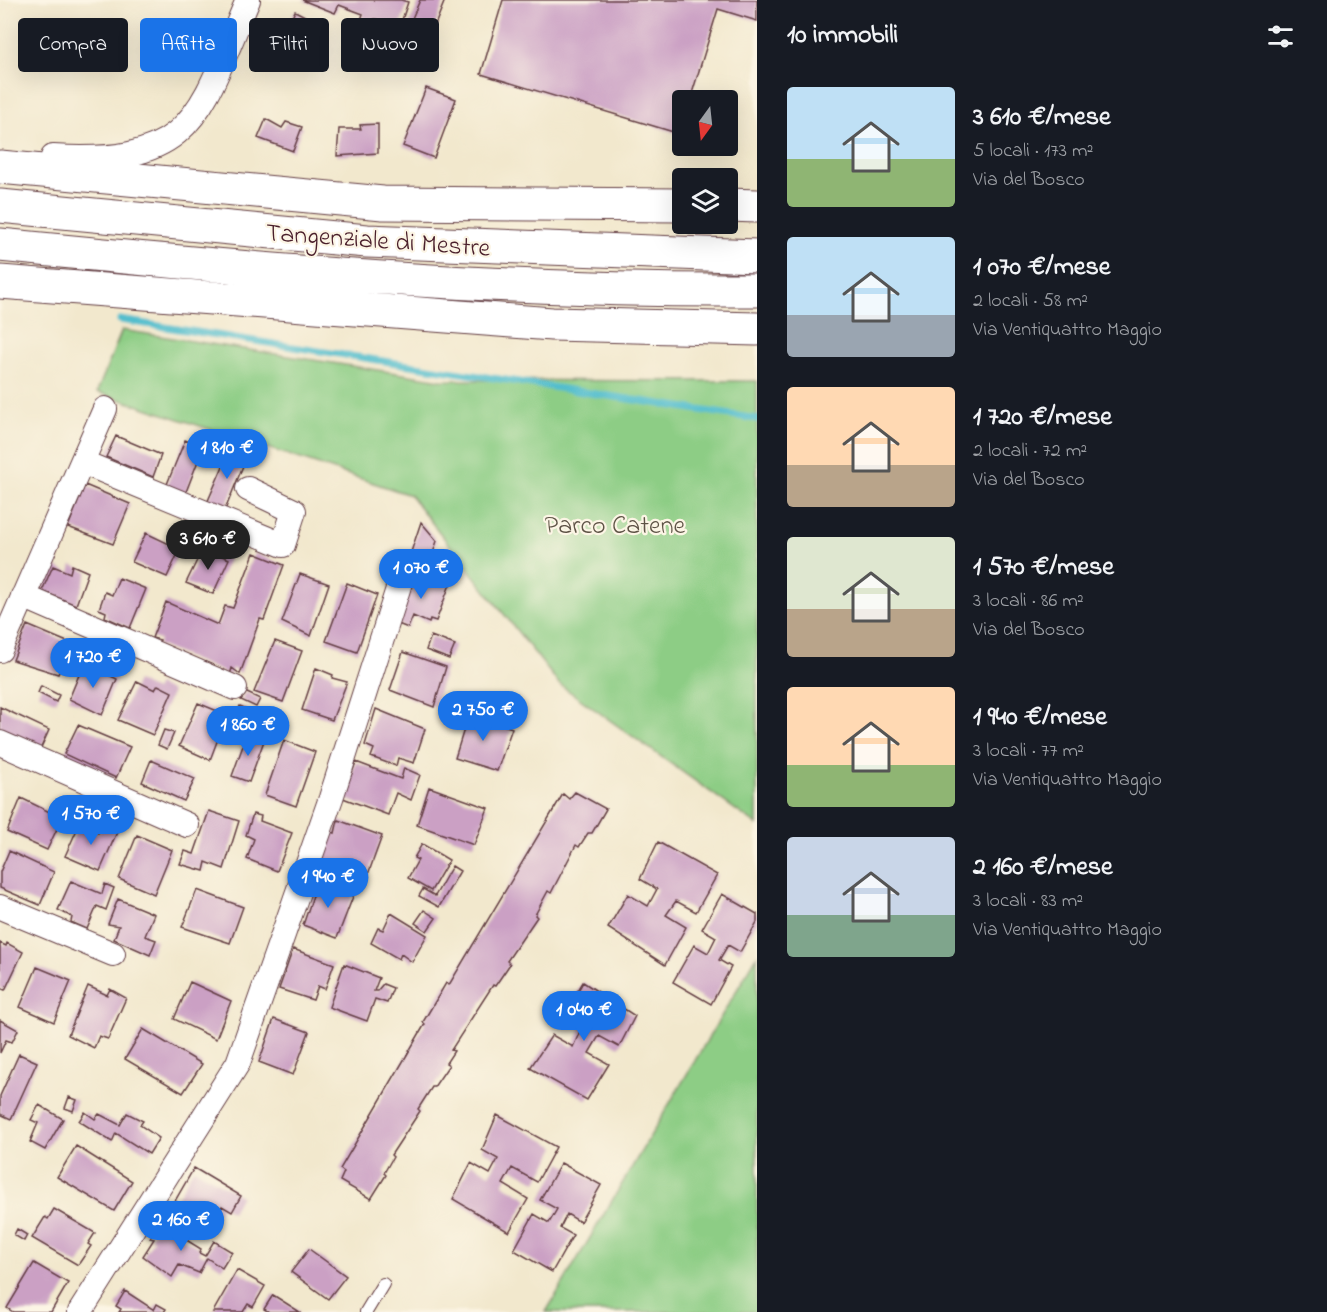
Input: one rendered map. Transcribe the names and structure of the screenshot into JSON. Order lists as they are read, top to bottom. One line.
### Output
{"streets":{"highway":["Tangenziale di Mestre"]},"parks":["Parco Catene"],"north":"bottom","page":{"heading":"10 immobili","chip":["Compra","Affitta","Filtri","Nuovo"],"list":[{"name":"3 610 €/mese","note":"5 locali · 173 m² · Via del Bosco"},{"name":"1 070 €/mese","note":"2 locali · 58 m² · Via Ventiquattro Maggio"},{"name":"1 720 €/mese","note":"2 locali · 72 m² · Via del Bosco"},{"name":"1 570 €/mese","note":"3 locali · 86 m² · Via del Bosco"},{"name":"1 940 €/mese","note":"3 locali · 77 m² · Via Ventiquattro Maggio"},{"name":"2 160 €/mese","note":"3 locali · 83 m² · Via Ventiquattro Maggio"}],"price":["1 810 €","3 610 €","1 070 €","1 720 €","2 750 €","1 860 €","1 570 €","1 940 €","1 040 €","2 160 €"]}}
